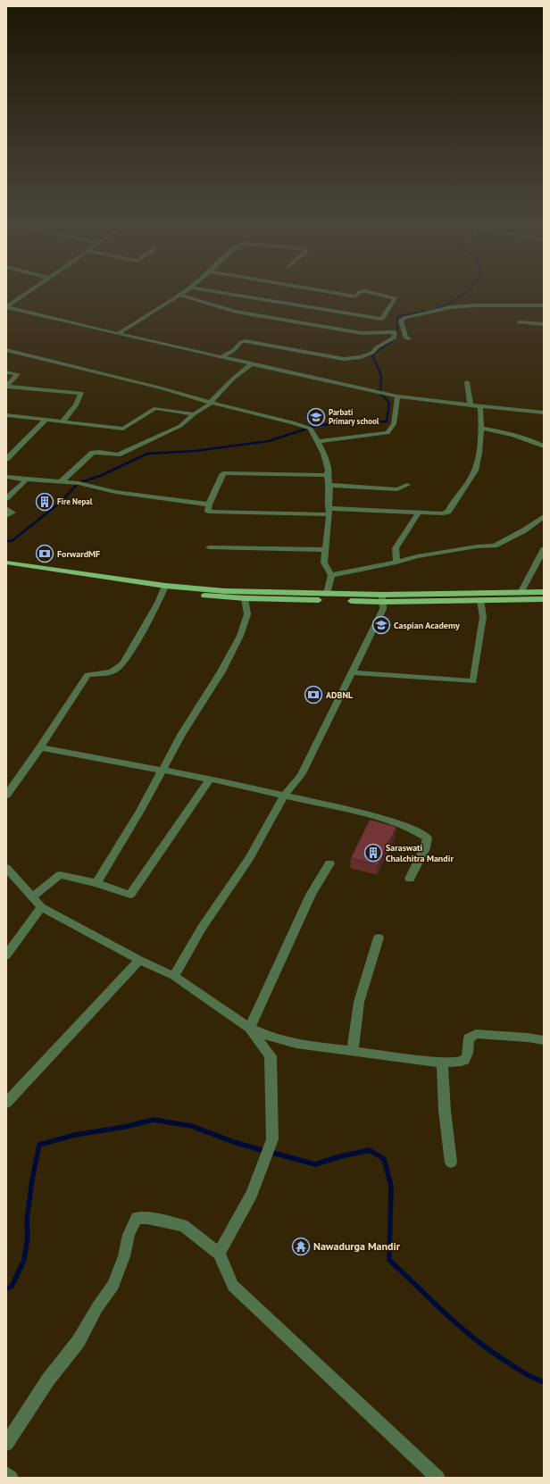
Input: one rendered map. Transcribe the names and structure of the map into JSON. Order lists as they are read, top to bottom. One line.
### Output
{"places":{"school or university":["Parbati Primary school","Caspian Academy"],"building":["Fire Nepal","Saraswati Chalchitra Mandir"],"bank":["ForwardMF","ADBNL"],"temple":["Nawadurga Mandir"]}}
